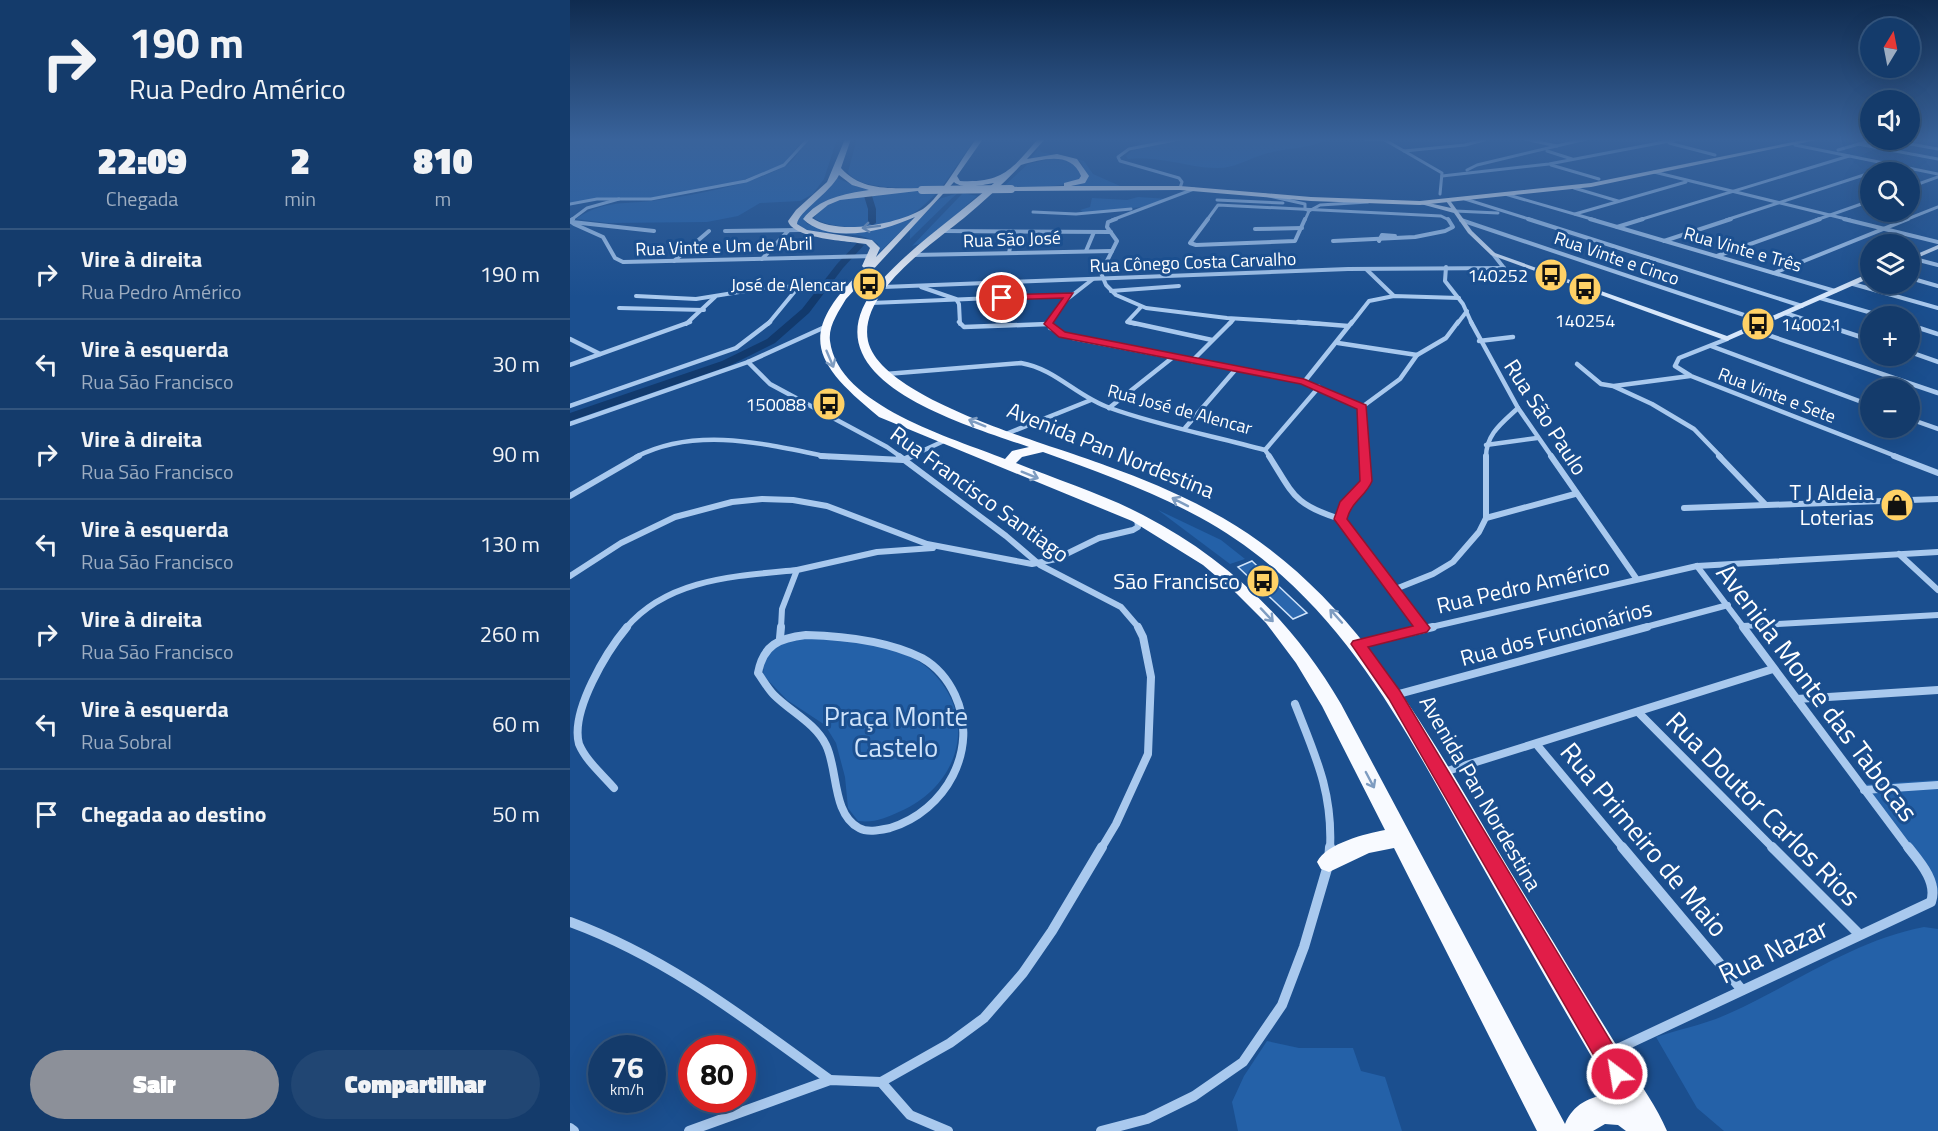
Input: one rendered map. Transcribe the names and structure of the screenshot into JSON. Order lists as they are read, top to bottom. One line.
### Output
{"streets":{"highway":["Avenida Pan Nordestina"],"street":["Rua São José","Rua Vinte e Um de Abril","Rua Vinte e Três","Rua Vinte e Cinco","Rua Cônego Costa Carvalho","Rua Vinte e Sete","Rua José de Alencar","Rua São Paulo","Rua Francisco Santiago","Rua Pedro Américo","Rua dos Funcionários","Avenida Monte das Tabocas","Rua Doutor Carlos Rios","Rua Primeiro de Maio","Rua Nazar"]},"crossings":[["Rua São José","Avenida Pan Nordestina"],["Rua Vinte e Um de Abril","Avenida Pan Nordestina"],["Rua Cônego Costa Carvalho","Rua São Paulo"],["Rua Cônego Costa Carvalho","Avenida Pan Nordestina"],["Rua José de Alencar","Avenida Pan Nordestina"],["Rua São Paulo","Rua Pedro Américo"],["Avenida Pan Nordestina","Rua Pedro Américo"],["Avenida Pan Nordestina","Rua dos Funcionários"],["Avenida Pan Nordestina","Rua Nazar"],["Rua Pedro Américo","Avenida Monte das Tabocas"],["Rua dos Funcionários","Avenida Monte das Tabocas"],["Avenida Monte das Tabocas","Rua Nazar"],["Rua Doutor Carlos Rios","Rua Nazar"],["Rua Primeiro de Maio","Rua Nazar"]],"parks":["Praça Monte Castelo"],"places":{"bus stop":["140252","José de Alencar","140254","140021","150088","São Francisco"],"shop":["T J Aldeia Loterias"]},"north":"top","page":{"turn":["190 m","Rua Pedro Américo"],"map_buttons":["+","−"],"eta":["22:09","Chegada","2","min","810","m"],"list":[{"name":"Vire à direita","note":"Rua Pedro Américo","value":"190 m"},{"name":"Vire à esquerda","note":"Rua São Francisco","value":"30 m"},{"name":"Vire à direita","note":"Rua São Francisco","value":"90 m"},{"name":"Vire à esquerda","note":"Rua São Francisco","value":"130 m"},{"name":"Vire à direita","note":"Rua São Francisco","value":"260 m"},{"name":"Vire à esquerda","note":"Rua Sobral","value":"60 m"},{"name":"Chegada ao destino","value":"50 m"}],"speed":"76 km/h","limit":"80","buttons":["Sair","Compartilhar"]}}
